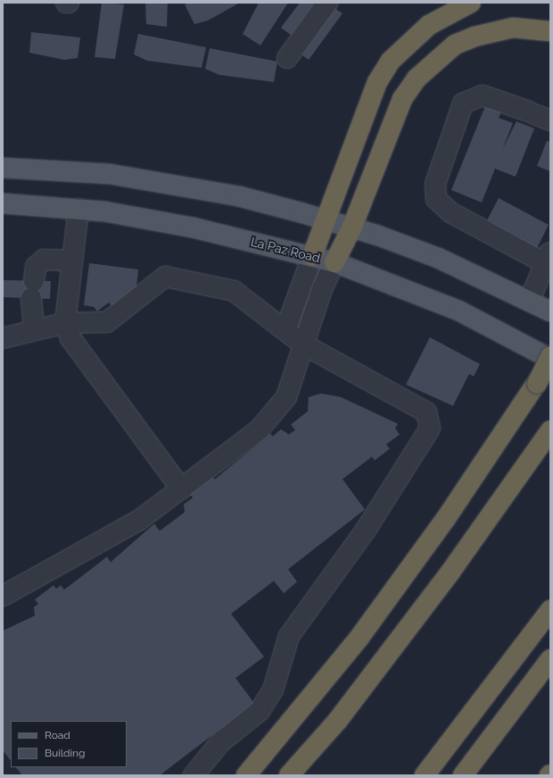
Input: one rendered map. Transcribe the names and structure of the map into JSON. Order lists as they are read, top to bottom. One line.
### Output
{"streets":{"main road":["La Paz Road"]},"legend":["Road","Building"]}
